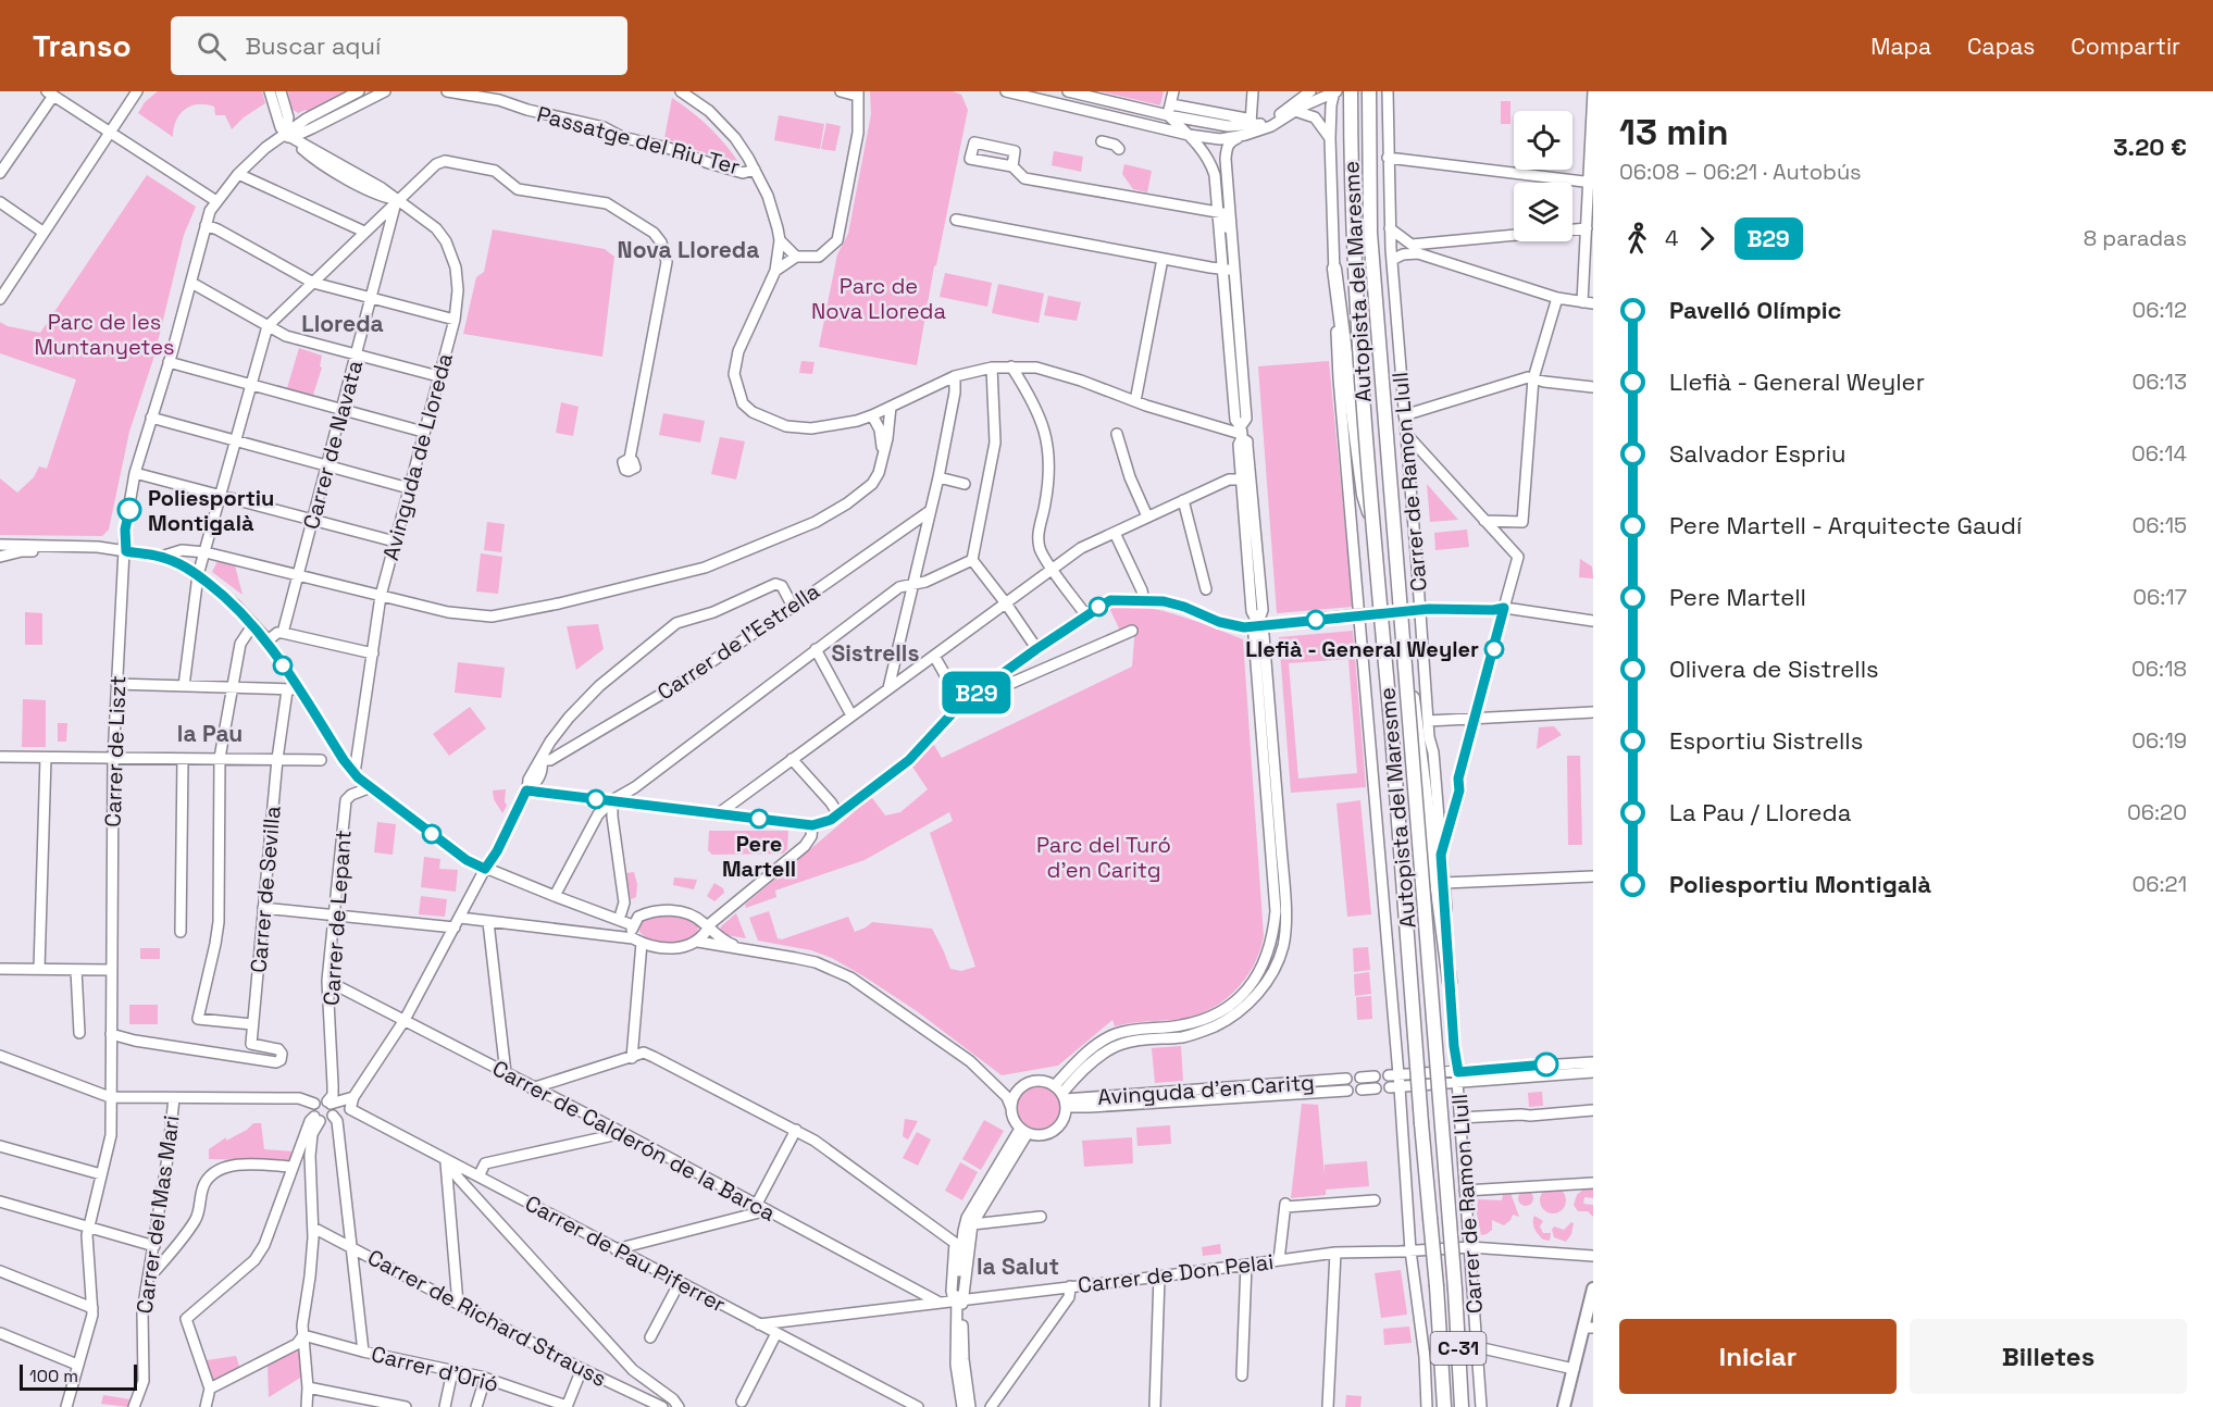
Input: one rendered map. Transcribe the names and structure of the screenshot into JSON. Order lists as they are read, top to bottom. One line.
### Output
{"streets":{"highway":["Autopista del Maresme","C-31"],"street":["Passatge del Riu Ter","Carrer de Navata","Avinguda de Lloreda","Carrer de Ramon Llull","Carrer de l'Estrella","Carrer de Liszt","Carrer de Sevilla","Carrer de Lepant","Avinguda d'en Caritg","Carrer de Calderón de la Barca","Carrer del Mas Mari","Carrer de Pau Piferrer","Carrer de Don Pelai","Carrer de Richard Strauss","Carrer d'Orió"]},"crossings":[["Carrer de Navata","Avinguda de Lloreda"],["Avinguda de Lloreda","Carrer de Liszt"],["Carrer de Ramon Llull","Carrer de Don Pelai"],["Carrer de Lepant","Carrer de Calderón de la Barca"],["Carrer de Calderón de la Barca","Carrer de Don Pelai"],["Carrer de Pau Piferrer","Carrer de Don Pelai"]],"districts":["Nova Lloreda","Lloreda","Sistrells","la Pau","la Salut"],"parks":["Parc de Nova Lloreda","Parc de les Muntanyetes","Parc del Turó d'en Caritg"],"places":["Poliesportiu Montigalà","Llefià - General Weyler","Pere Martell"],"lines":["bus line B29"],"scale_bar":"100 m","page":{"header":"Transo","search":"Buscar aquí","nav":["Mapa","Capas","Compartir"],"on_map":"B29","heading":["13 min","06:08 – 06:21 · Autobús","3.20 €"],"legs":["4","B29","8 paradas"],"list":[{"name":"Pavelló Olímpic","value":"06:12"},{"name":"Llefià - General Weyler","value":"06:13"},{"name":"Salvador Espriu","value":"06:14"},{"name":"Pere Martell - Arquitecte Gaudí","value":"06:15"},{"name":"Pere Martell","value":"06:17"},{"name":"Olivera de Sistrells","value":"06:18"},{"name":"Esportiu Sistrells","value":"06:19"},{"name":"La Pau / Lloreda","value":"06:20"},{"name":"Poliesportiu Montigalà","value":"06:21"}],"buttons":["Iniciar","Billetes"],"scale":"100 m"}}
